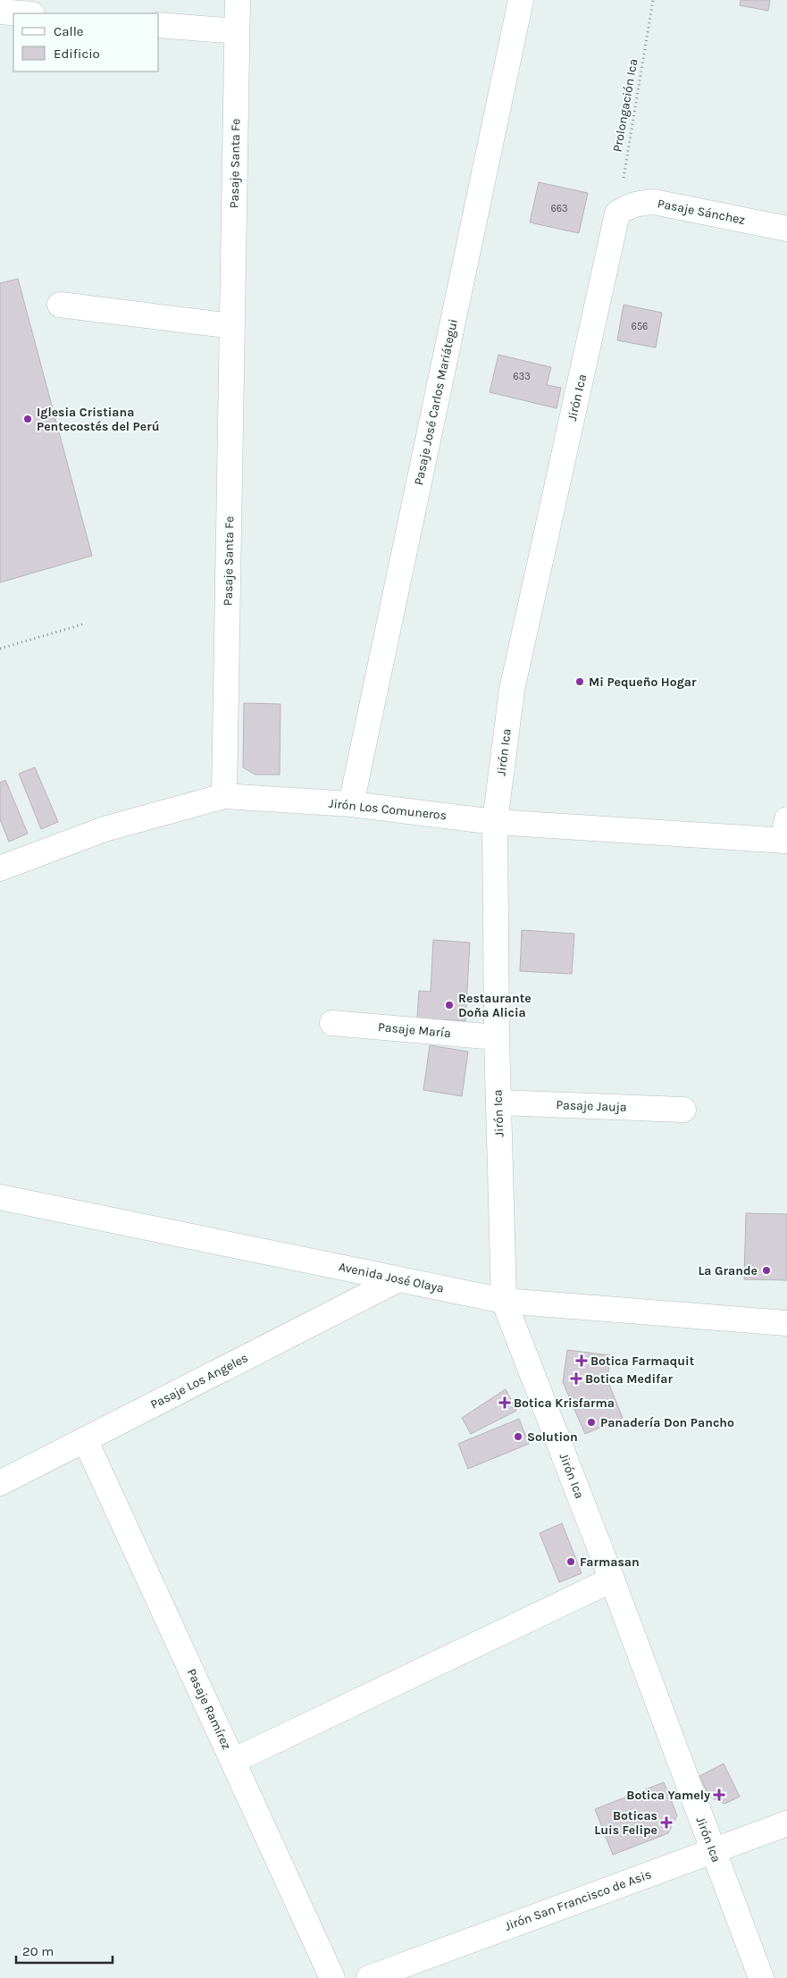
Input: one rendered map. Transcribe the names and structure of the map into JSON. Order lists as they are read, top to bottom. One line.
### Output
{"streets":{"street":["Pasaje Santa Fe","Pasaje Sánchez","Jirón Ica","Pasaje José Carlos Mariátegui","Jirón Los Comuneros","Pasaje María","Pasaje Jauja","Avenida José Olaya","Pasaje Los Angeles","Pasaje Ramírez","Jirón San Francisco de Asis"],"path":["Prolongación Ica"]},"crossings":[["Prolongación Ica","Pasaje Sánchez"],["Prolongación Ica","Jirón Ica"],["Pasaje Santa Fe","Jirón Los Comuneros"],["Pasaje Sánchez","Jirón Ica"],["Jirón Ica","Jirón Los Comuneros"],["Jirón Ica","Pasaje María"],["Jirón Ica","Pasaje Jauja"],["Jirón Ica","Avenida José Olaya"],["Jirón Ica","Jirón San Francisco de Asis"],["Pasaje José Carlos Mariátegui","Jirón Los Comuneros"],["Avenida José Olaya","Pasaje Los Angeles"],["Pasaje Los Angeles","Pasaje Ramírez"]],"places":{"other":["Iglesia Cristiana Pentecostés del Perú","Mi Pequeño Hogar","Restaurante Doña Alicia","La Grande","Panadería Don Pancho","Solution","Farmasan"],"health":["Botica Farmaquit","Botica Medifar","Botica Krisfarma","Botica Yamely","Boticas Luis Felipe"]},"house_numbers":["663","656","633"],"legend":["Calle","Edificio"],"scale_bar":"20 m"}
